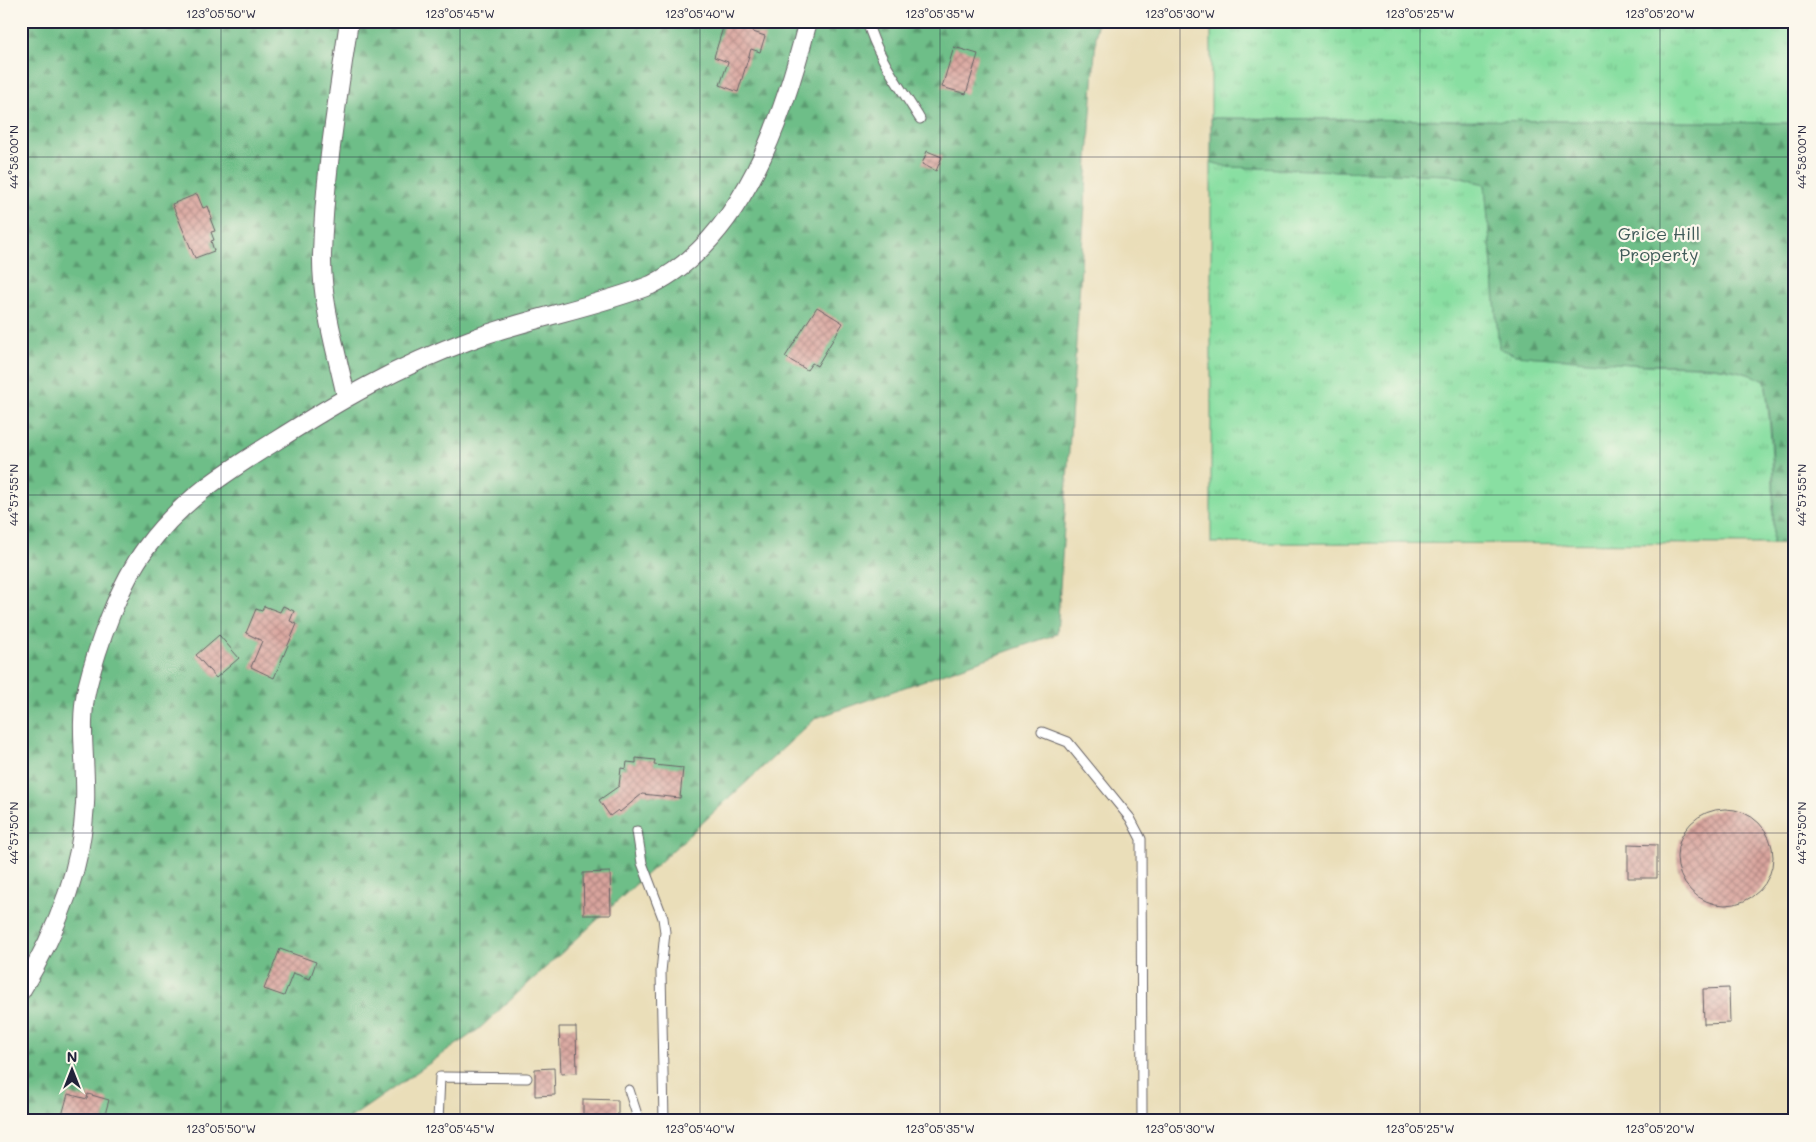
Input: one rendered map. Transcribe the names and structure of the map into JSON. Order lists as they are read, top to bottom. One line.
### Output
{"parks":["Grice Hill Property"],"north":"top","coordinates":["123°05'50\"W","123°05'45\"W","123°05'40\"W","123°05'35\"W","123°05'30\"W","123°05'25\"W","123°05'20\"W","44°58'00\"N","44°57'55\"N","44°57'50\"N"]}
